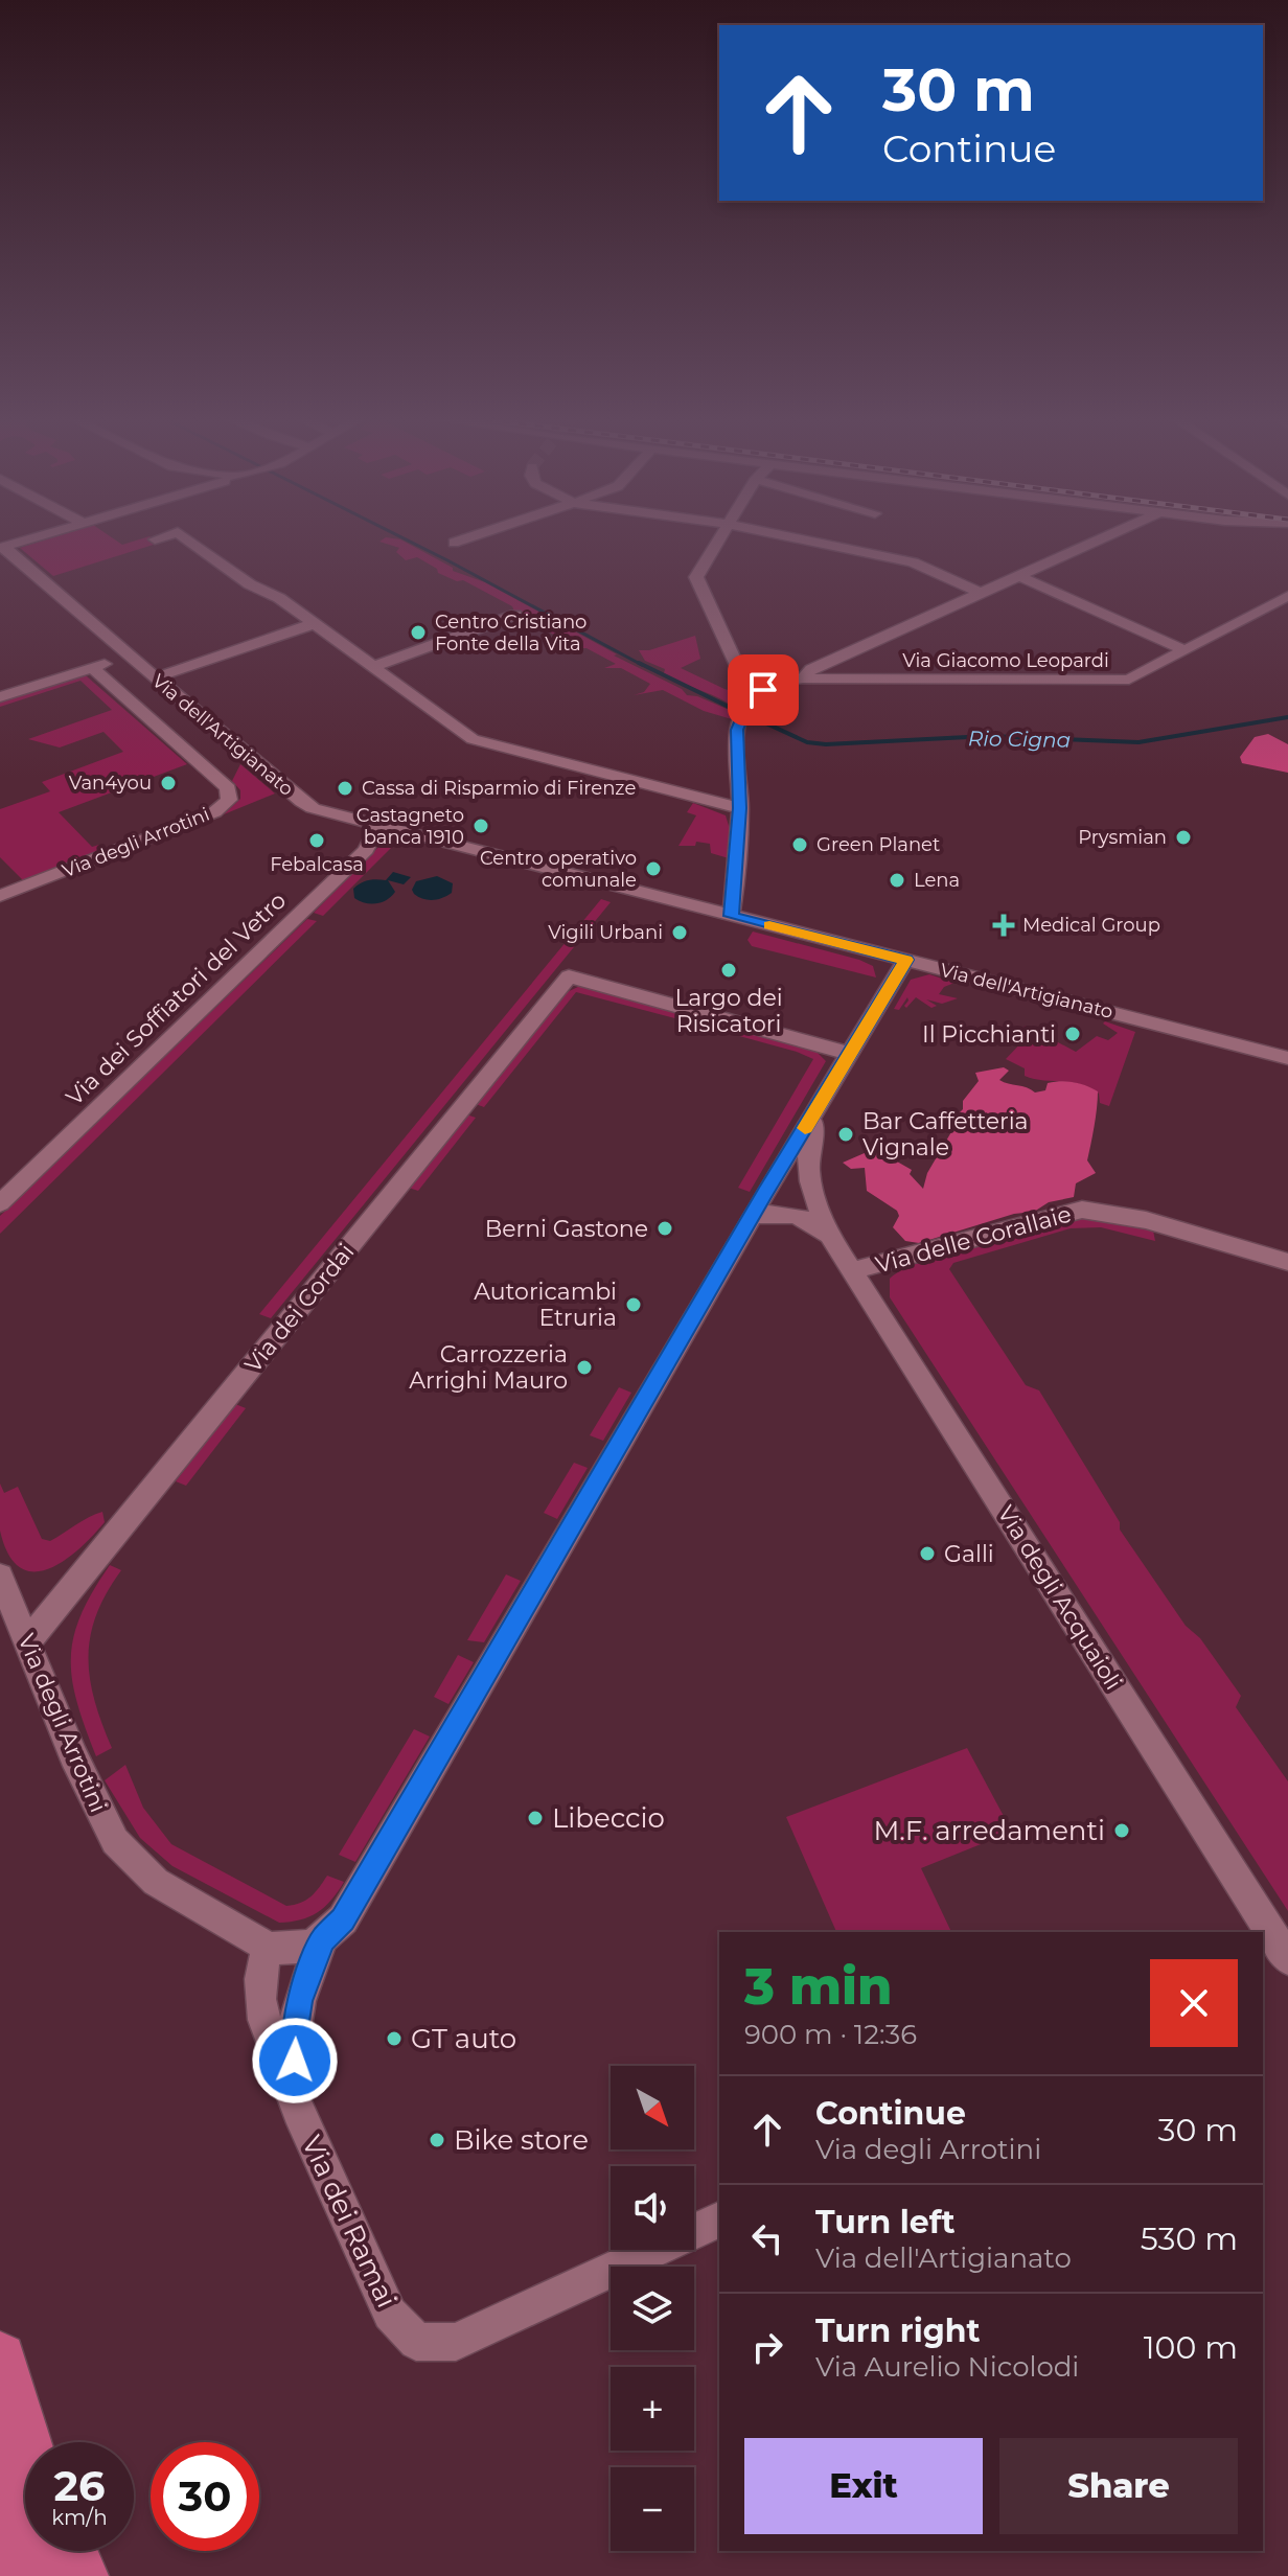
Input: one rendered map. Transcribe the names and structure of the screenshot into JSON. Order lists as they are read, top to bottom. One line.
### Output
{"streets":{"street":["Via Giacomo Leopardi","Via dell'Artigianato","Via degli Arrotini","Via dei Soffiatori del Vetro","Via delle Corallaie","Via dei Cordai","Via degli Acquaioli","Via dei Ramai"]},"crossings":[["Via dell'Artigianato","Via dei Soffiatori del Vetro"],["Via degli Arrotini","Via dei Cordai"],["Via degli Arrotini","Via dei Ramai"],["Via delle Corallaie","Via degli Acquaioli"]],"water":["Rio Cigna"],"places":{"other":["Centro Cristiano Fonte della Vita","Van4you","Cassa di Risparmio di Firenze","Castagneto banca 1910","Prysmian","Febalcasa","Green Planet","Centro operativo comunale","Lena","Vigili Urbani","Largo dei Risicatori","Il Picchianti","Bar Caffetteria Vignale","Berni Gastone","Autoricambi Etruria","Carrozzeria Arrighi Mauro","Galli","Libeccio","M.F. arredamenti","GT auto","Bike store"],"health":["Medical Group"]},"north":"bottom right","page":{"turn":["30 m","Continue"],"heading":["3 min","900 m · 12:36"],"map_buttons":["+","−"],"list":[{"name":"Continue","note":"Via degli Arrotini","value":"30 m"},{"name":"Turn left","note":"Via dell'Artigianato","value":"530 m"},{"name":"Turn right","note":"Via Aurelio Nicolodi","value":"100 m"}],"buttons":["Exit","Share"],"speed":"26 km/h","limit":"30"}}
